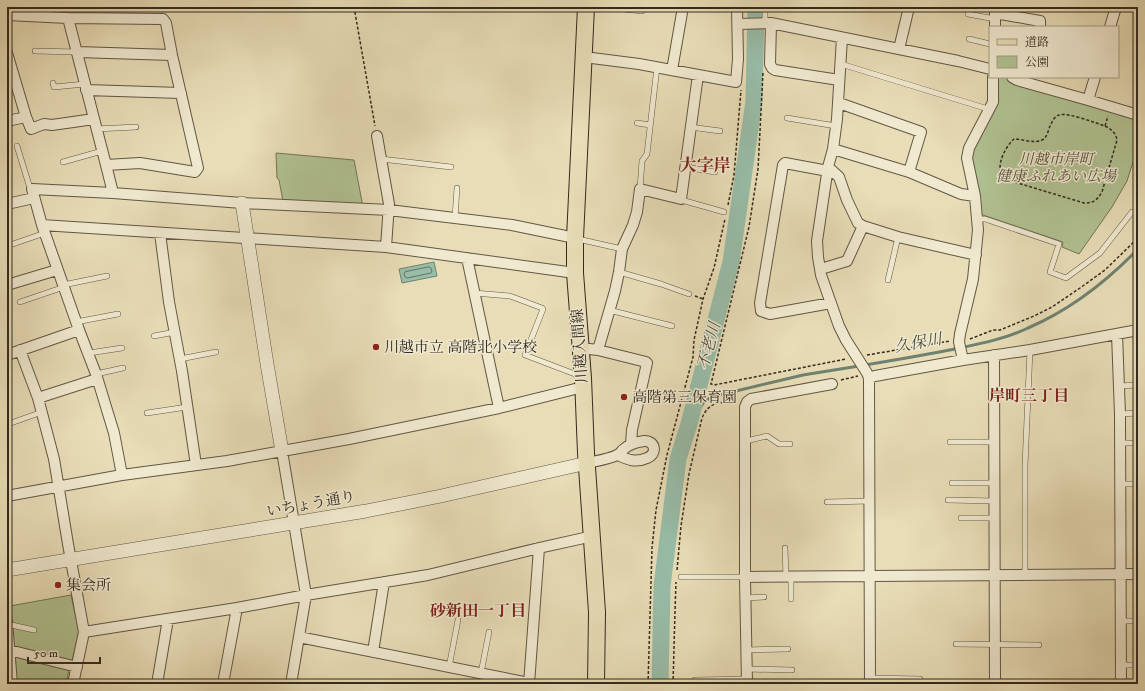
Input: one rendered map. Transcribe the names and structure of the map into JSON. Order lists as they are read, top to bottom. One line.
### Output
{"streets":{"main road":["川越入間線"],"street":["いちょう通り"]},"crossings":[["川越入間線","いちょう通り"]],"districts":["大字岸","岸町三丁目","砂新田一丁目"],"water":["久保川","不老川"],"parks":["川越市岸町 健康ふれあい広場"],"places":["川越市立 高階北小学校","高階第三保育園","集会所"],"legend":["道路","公園"],"scale_bar":"50 m"}
